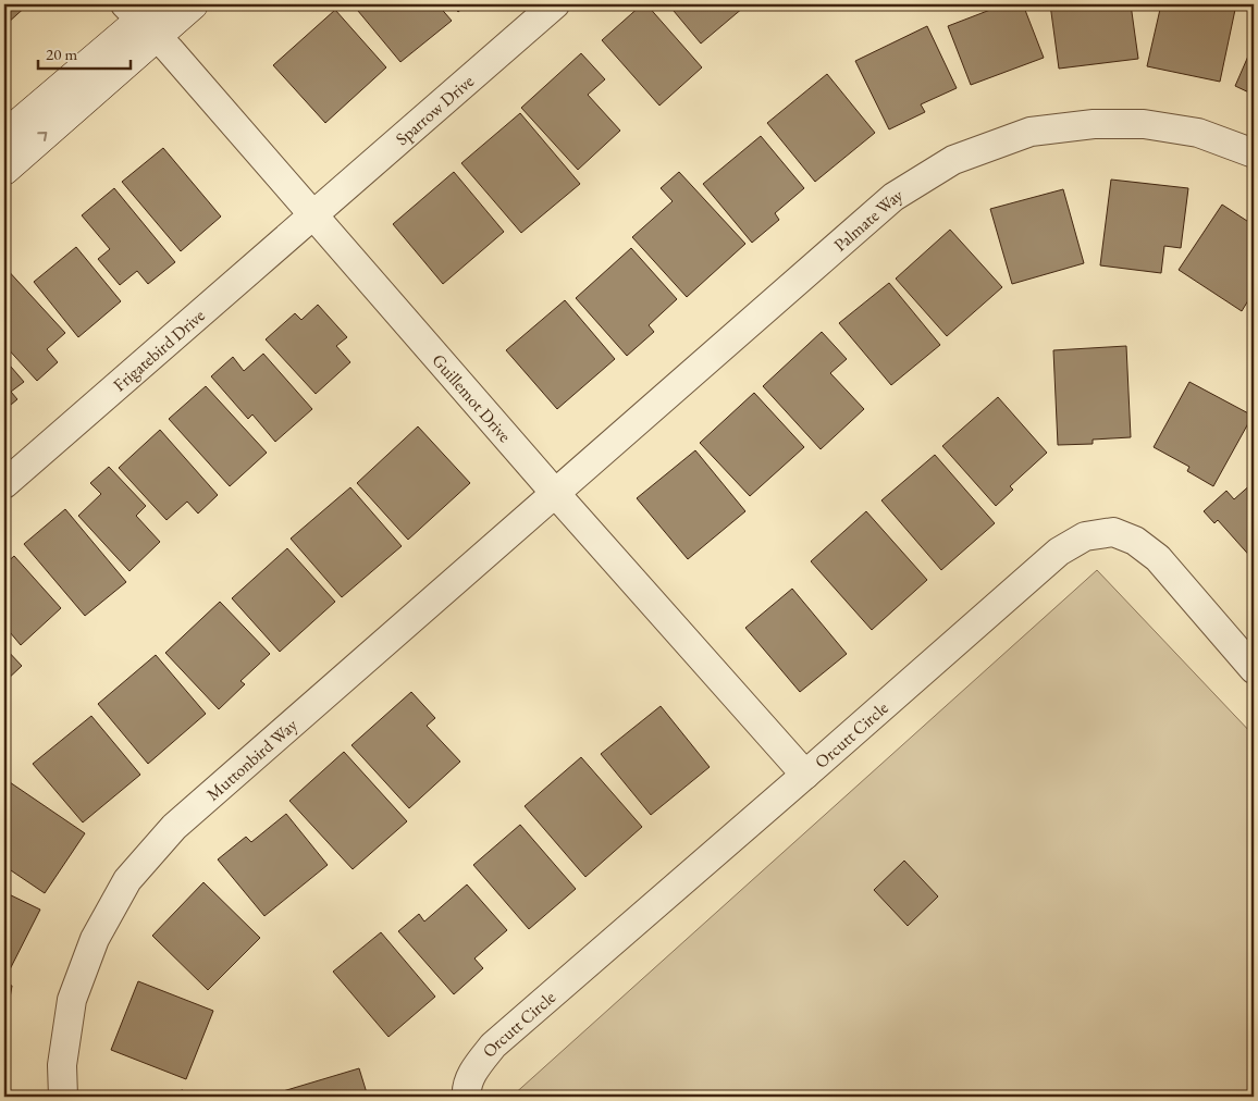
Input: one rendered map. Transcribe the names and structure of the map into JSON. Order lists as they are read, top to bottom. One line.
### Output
{"streets":{"street":["Sparrow Drive","Palmate Way","Frigatebird Drive","Guillemot Drive","Orcutt Circle","Muttonbird Way"]},"crossings":[["Sparrow Drive","Frigatebird Drive"],["Sparrow Drive","Guillemot Drive"],["Palmate Way","Guillemot Drive"],["Palmate Way","Muttonbird Way"],["Frigatebird Drive","Guillemot Drive"],["Guillemot Drive","Orcutt Circle"],["Guillemot Drive","Muttonbird Way"]],"scale_bar":"20 m"}
